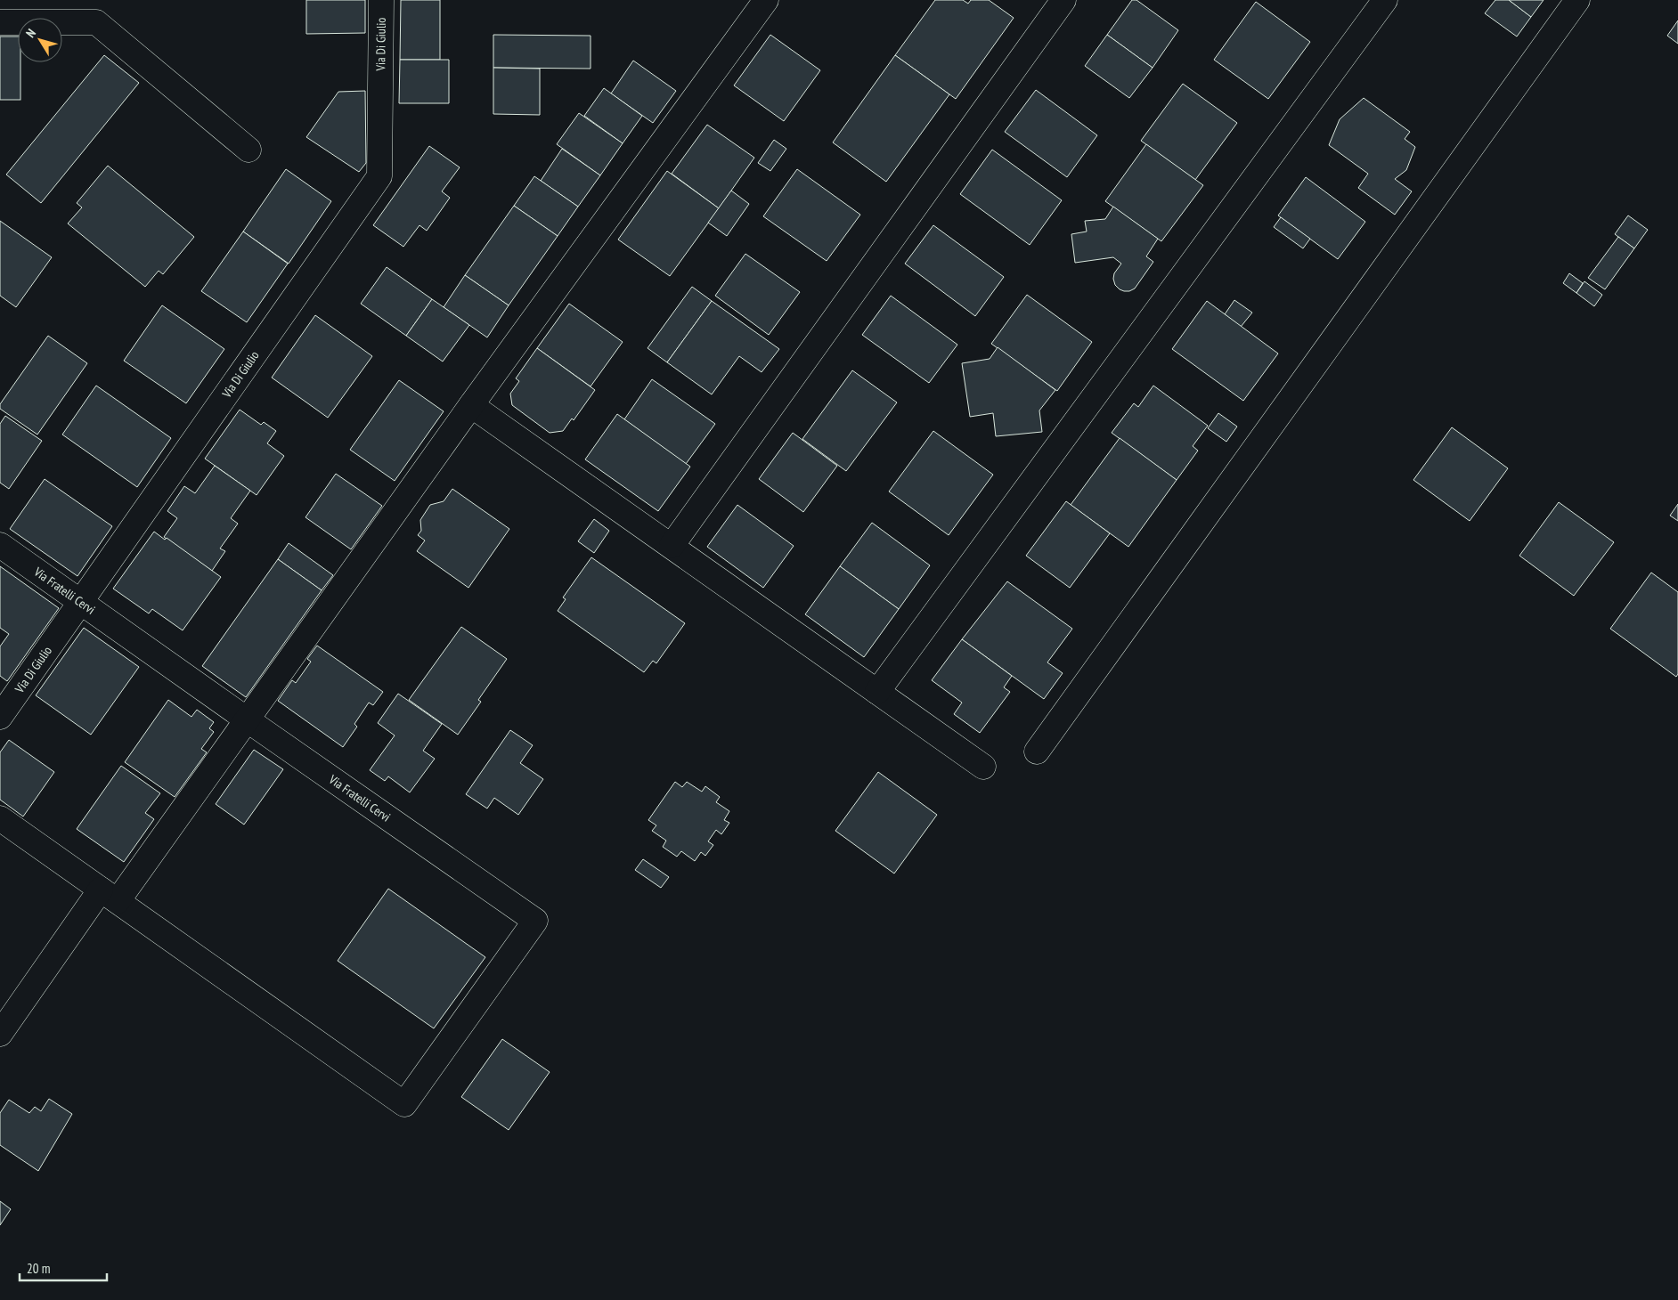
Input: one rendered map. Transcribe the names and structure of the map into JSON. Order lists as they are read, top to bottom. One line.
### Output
{"streets":{"street":["Via Di Giulio","Via Fratelli Cervi"]},"crossings":[["Via Di Giulio","Via Fratelli Cervi"]],"scale_bar":"20 m","north":"top left"}
